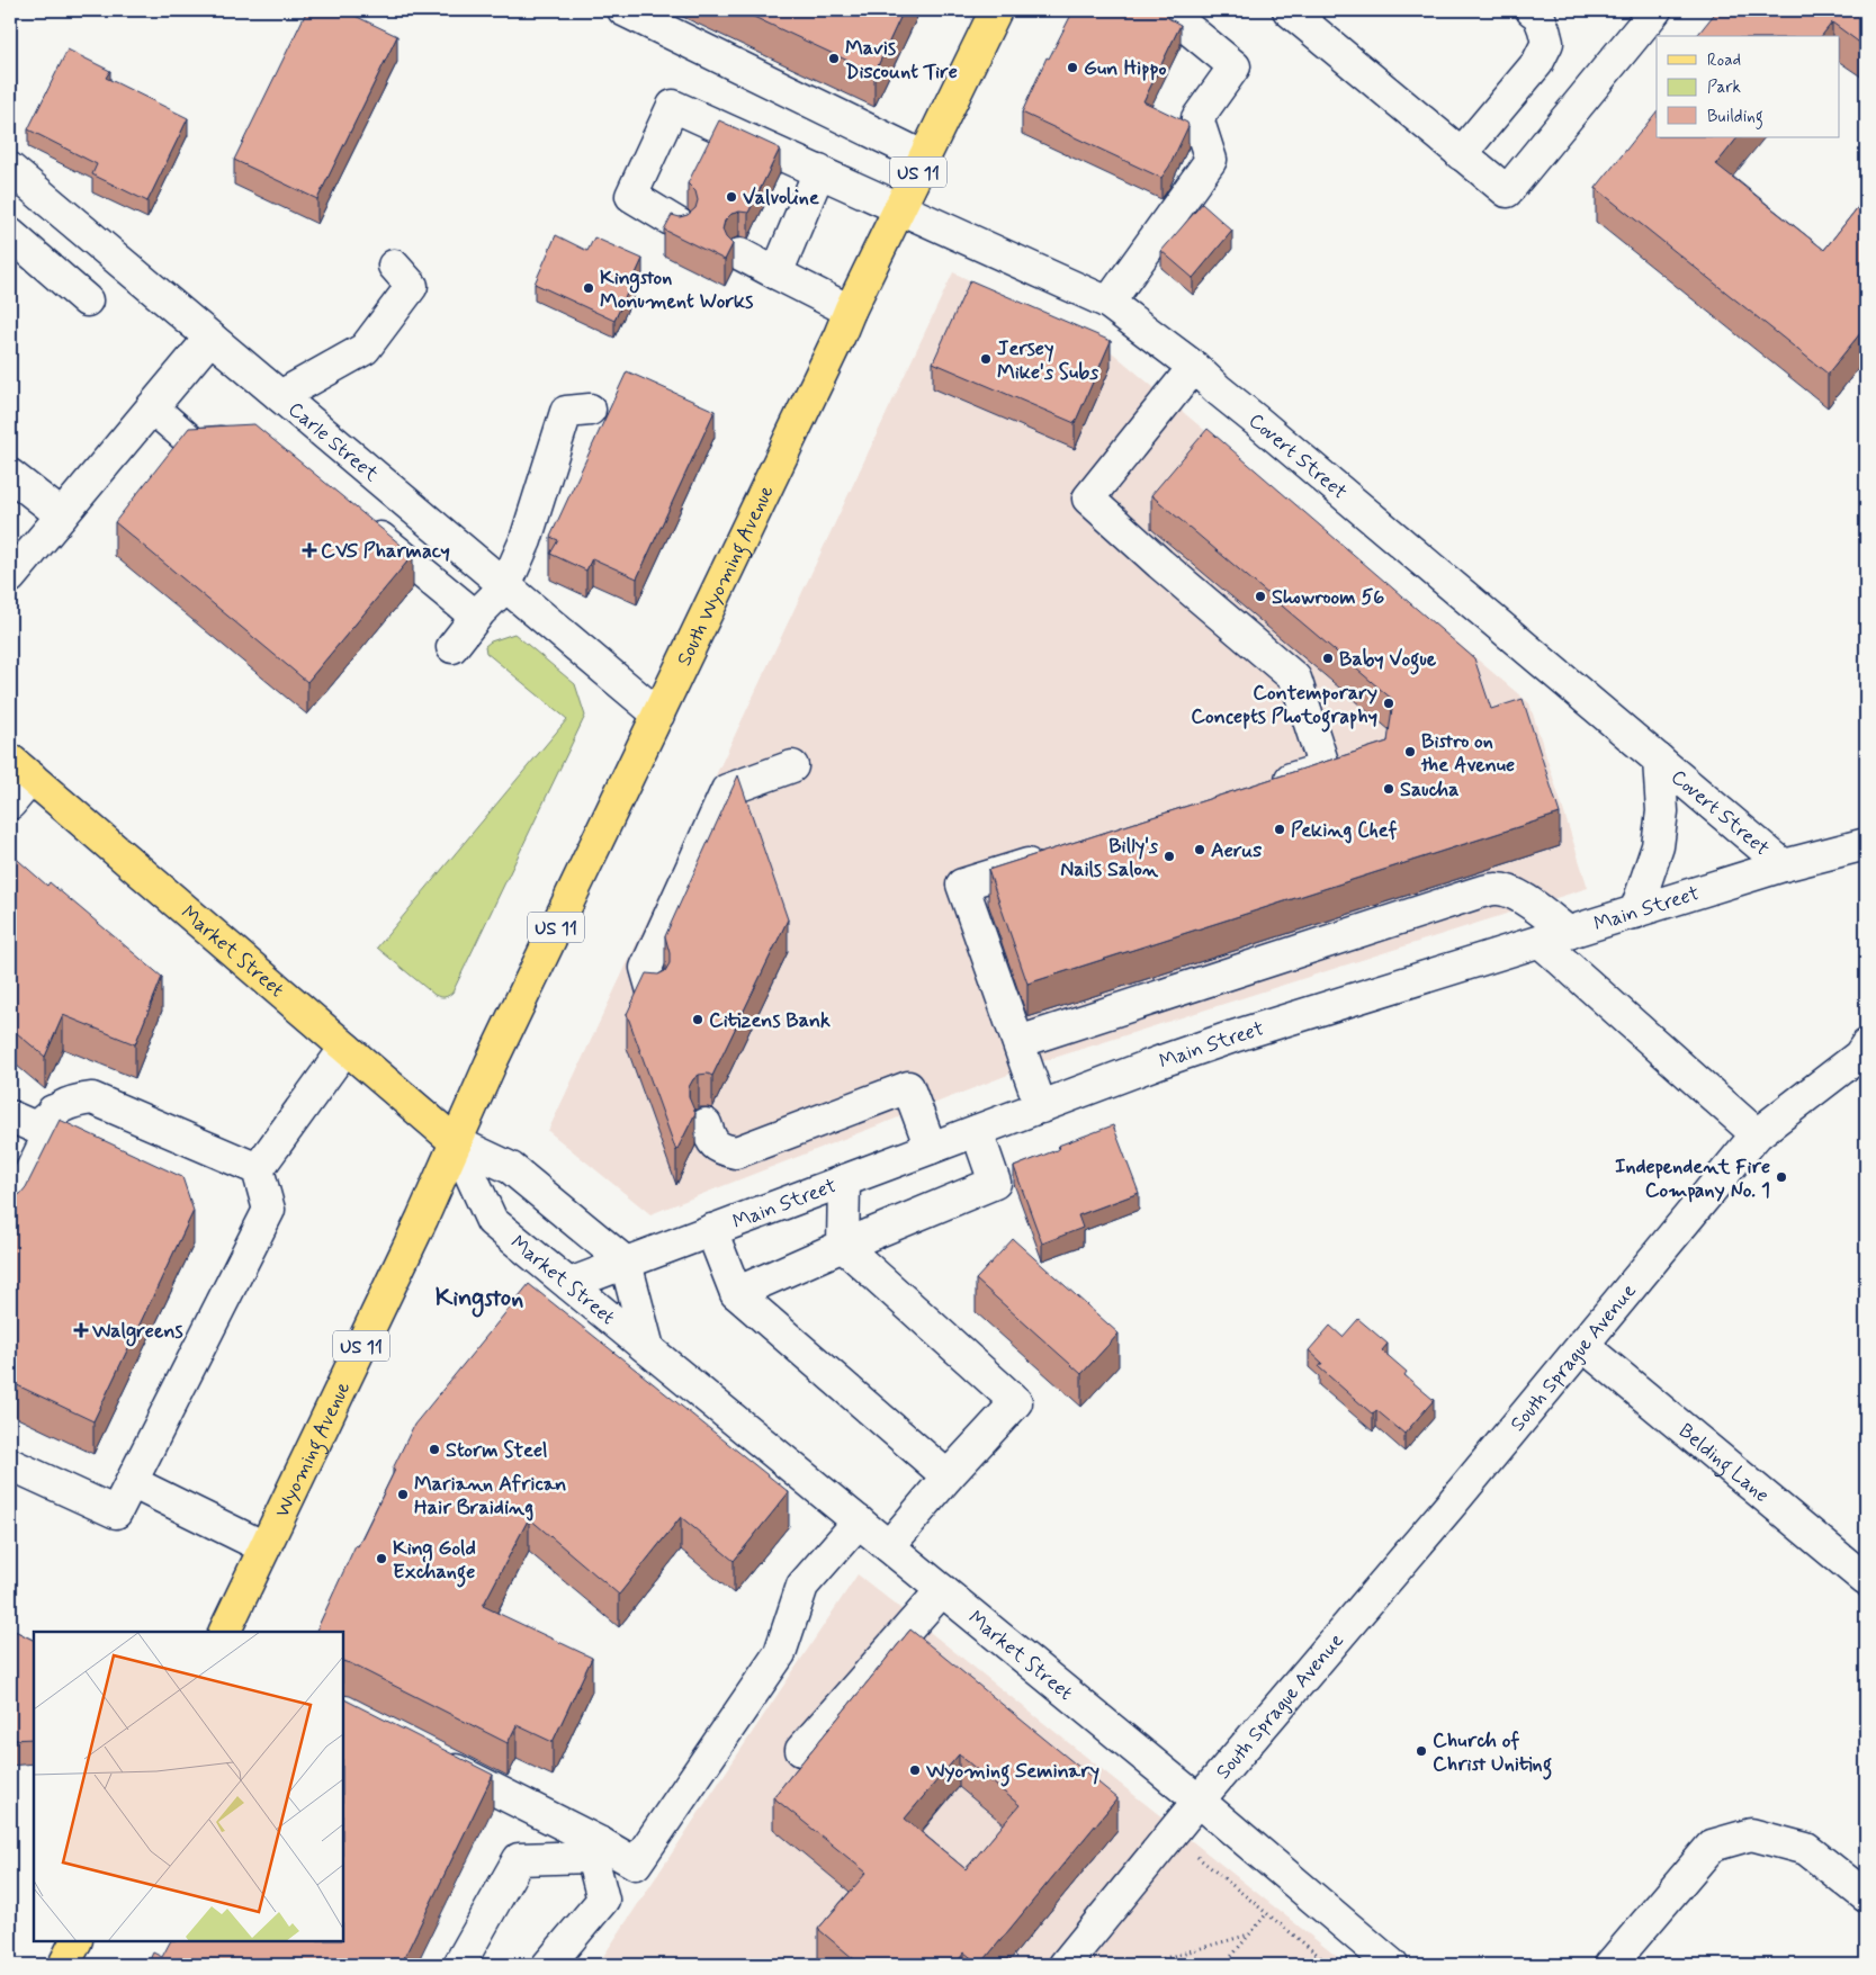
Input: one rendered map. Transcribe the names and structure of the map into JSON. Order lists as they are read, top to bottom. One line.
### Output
{"streets":{"main road":["US 11","South Wyoming Avenue","Market Street","Wyoming Avenue"],"street":["Carle Street","Covert Street","Main Street","South Sprague Avenue","Belding Lane"]},"crossings":[["Carle Street","South Wyoming Avenue"],["Covert Street","South Wyoming Avenue"],["Covert Street","Main Street"],["South Wyoming Avenue","Market Street"],["South Wyoming Avenue","Wyoming Avenue"],["Main Street","Market Street"],["Market Street","South Sprague Avenue"],["Market Street","Wyoming Avenue"],["South Sprague Avenue","Belding Lane"]],"districts":["Kingston"],"places":{"other":["Mavis Discount Tire","Gun Hippo","Valvoline","Kingston Monument Works","Jersey Mike's Subs","Showroom 56","Baby Vogue","Contemporary Concepts Photography","Bistro on the Avenue","Saucha","Peking Chef","Aerus","Billy's Nails Salon","Citizens Bank","Independent Fire Company No. 1","Storm Steel","Mariann African Hair Braiding","King Gold Exchange","Church of Christ Uniting","Wyoming Seminary"],"health":["CVS Pharmacy","Walgreens"]},"legend":["Road","Park","Building"]}
